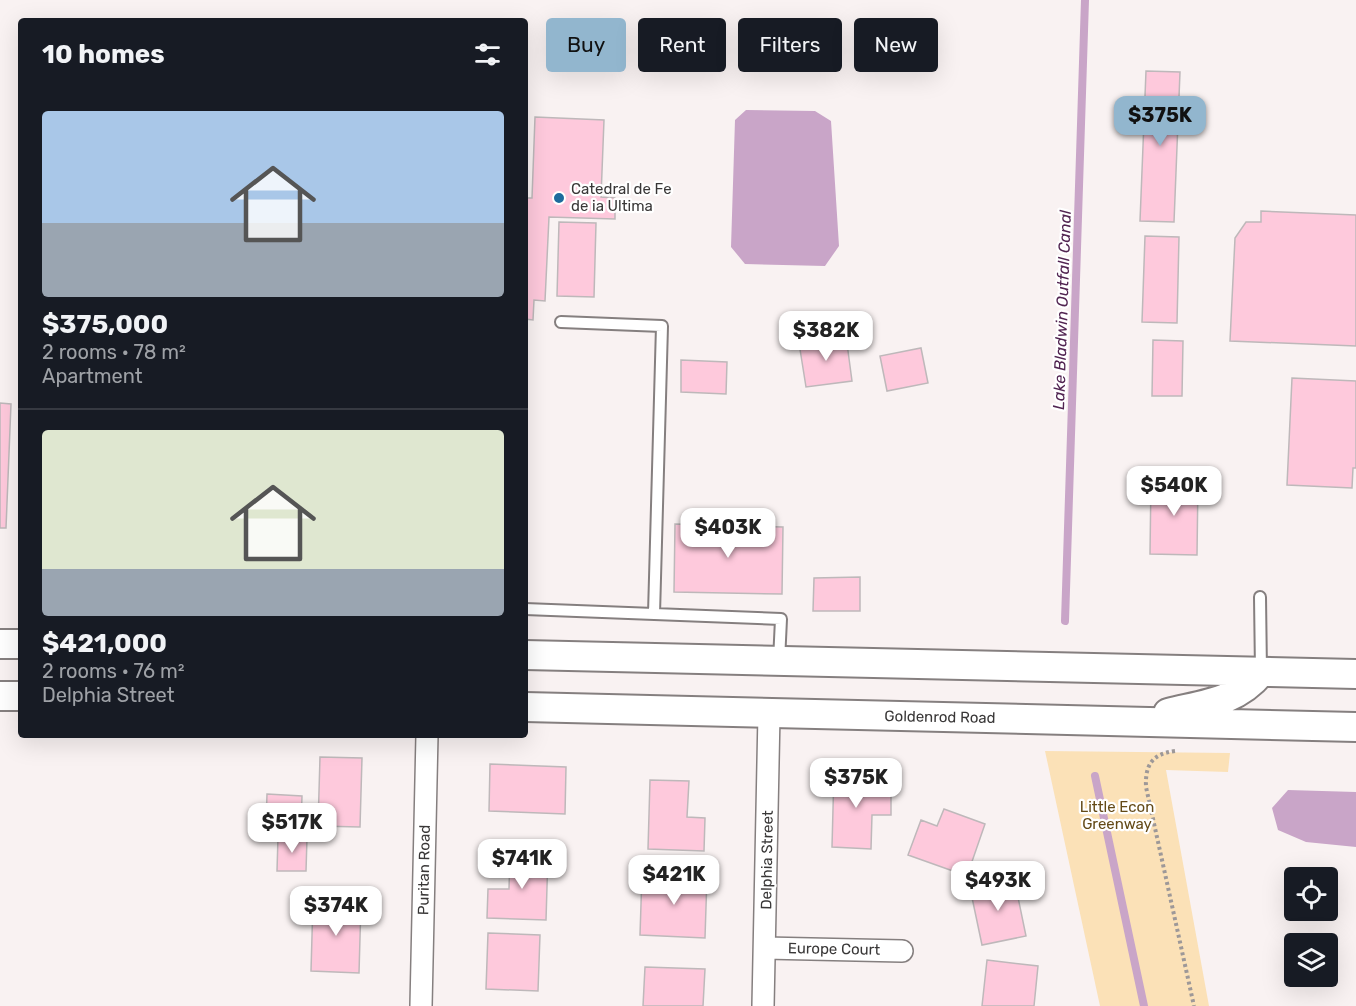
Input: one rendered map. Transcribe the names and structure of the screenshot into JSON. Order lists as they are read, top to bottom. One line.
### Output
{"streets":{"main road":["Goldenrod Road"],"street":["Delphia Street","Puritan Road","Europe Court"]},"crossings":[["Goldenrod Road","Delphia Street"],["Delphia Street","Europe Court"]],"water":["Lake Bladwin Outfall Canal"],"parks":["Little Econ Greenway"],"places":["Catedral de Fe de ia Ultima"],"page":{"chip":["Buy","Rent","Filters","New"],"heading":"10 homes","list":[{"name":"$375,000","note":"2 rooms · 78 m² · Apartment"},{"name":"$421,000","note":"2 rooms · 76 m² · Delphia Street"}],"price":["$375K","$382K","$540K","$403K","$375K","$517K","$741K","$421K","$493K","$374K"]}}
